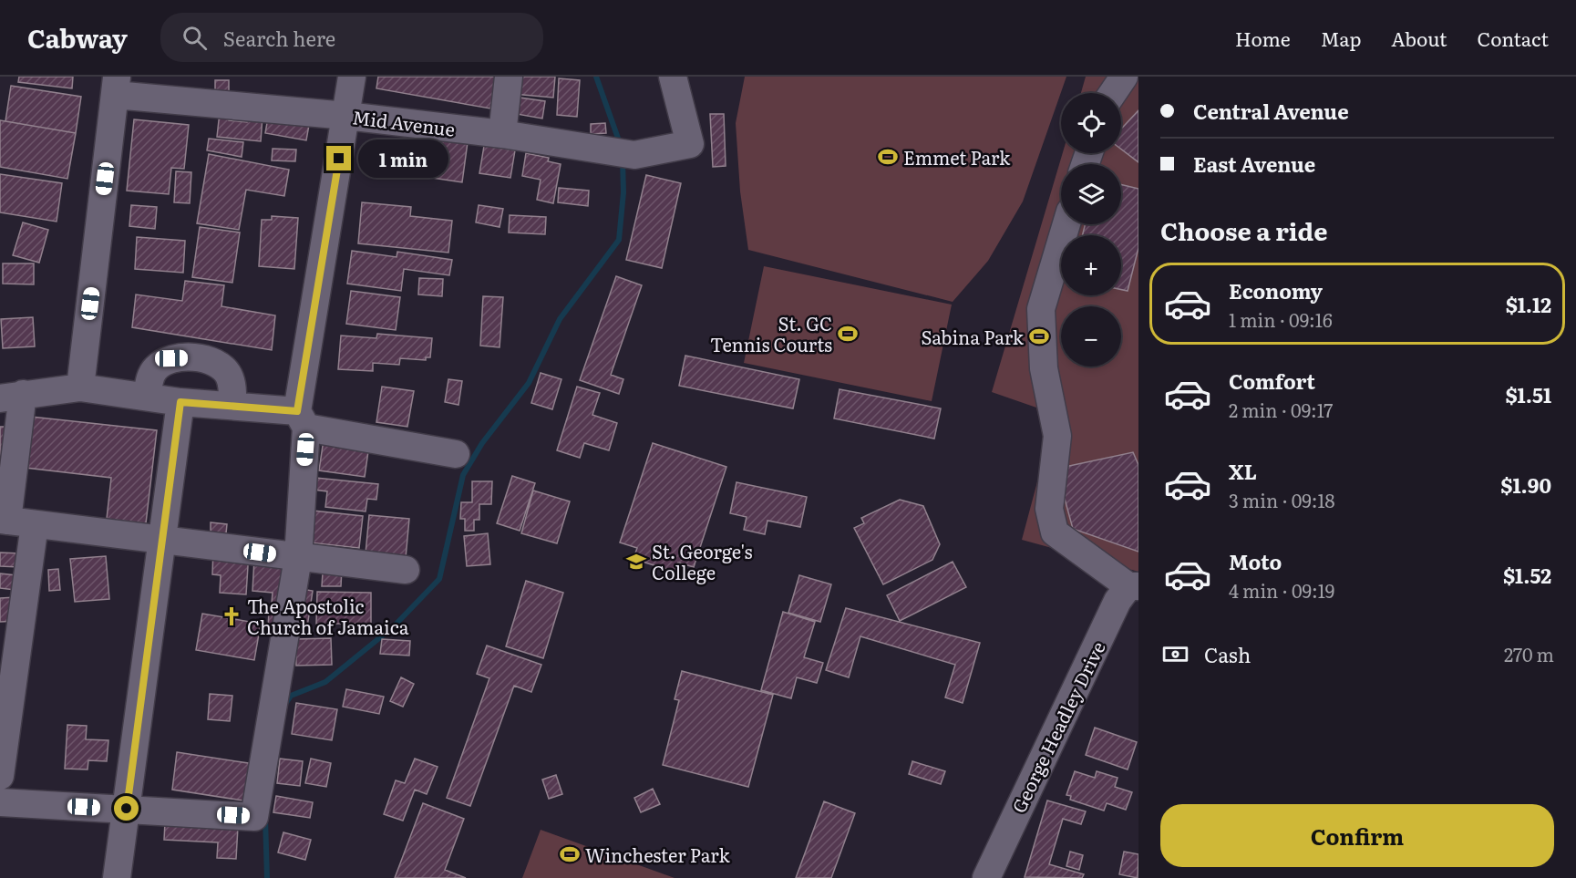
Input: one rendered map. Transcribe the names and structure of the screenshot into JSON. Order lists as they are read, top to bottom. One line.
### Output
{"streets":{"street":["Mid Avenue","George Headley Drive"]},"places":{"sports":["Emmet Park","St. GC Tennis Courts","Sabina Park","Winchester Park"],"school or university":["St. George's College"],"church":["The Apostolic Church of Jamaica"]},"page":{"header":"Cabway","search":"Search here","nav":["Home","Map","About","Contact"],"banner":["Central Avenue","East Avenue"],"map_buttons":["+","−"],"bubble":"1 min","heading":"Choose a ride","list":[{"name":"Economy","note":"1 min · 09:16","value":"$1.12"},{"name":"Comfort","note":"2 min · 09:17","value":"$1.51"},{"name":"XL","note":"3 min · 09:18","value":"$1.90"},{"name":"Moto","note":"4 min · 09:19","value":"$1.52"}],"pay":["Cash","270 m"],"buttons":"Confirm"}}
